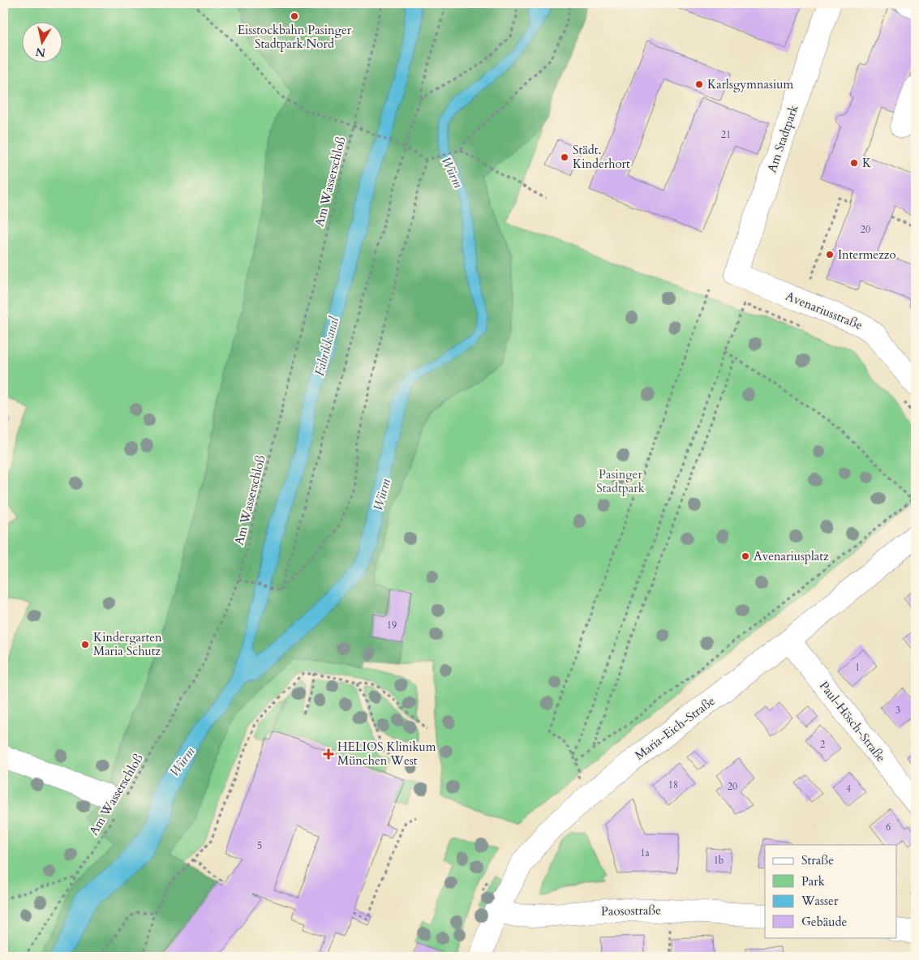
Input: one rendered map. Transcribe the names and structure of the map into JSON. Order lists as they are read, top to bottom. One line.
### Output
{"streets":{"street":["Am Stadtpark","Avenariusstraße","Paul-Hösch-Straße","Maria-Eich-Straße","Paosostraße"],"path":["Am Wasserschloß"]},"crossings":[["Am Stadtpark","Avenariusstraße"],["Paul-Hösch-Straße","Maria-Eich-Straße"],["Maria-Eich-Straße","Paosostraße"]],"water":["Würm","Fabrikkanal"],"parks":["Pasinger Stadtpark"],"places":{"other":["Eisstockbahn Pasinger Stadtpark Nord","Karlsgymnasium","Städt. Kinderhort","K","Intermezzo","Avenariusplatz","Kindergarten Maria Schutz"],"health":["HELIOS Klinikum München West"]},"house_numbers":["21","20","19","1","3","2","18","20","4","6","5","1a","1b"],"legend":["Straße","Park","Wasser","Gebäude"],"north":"bottom"}
